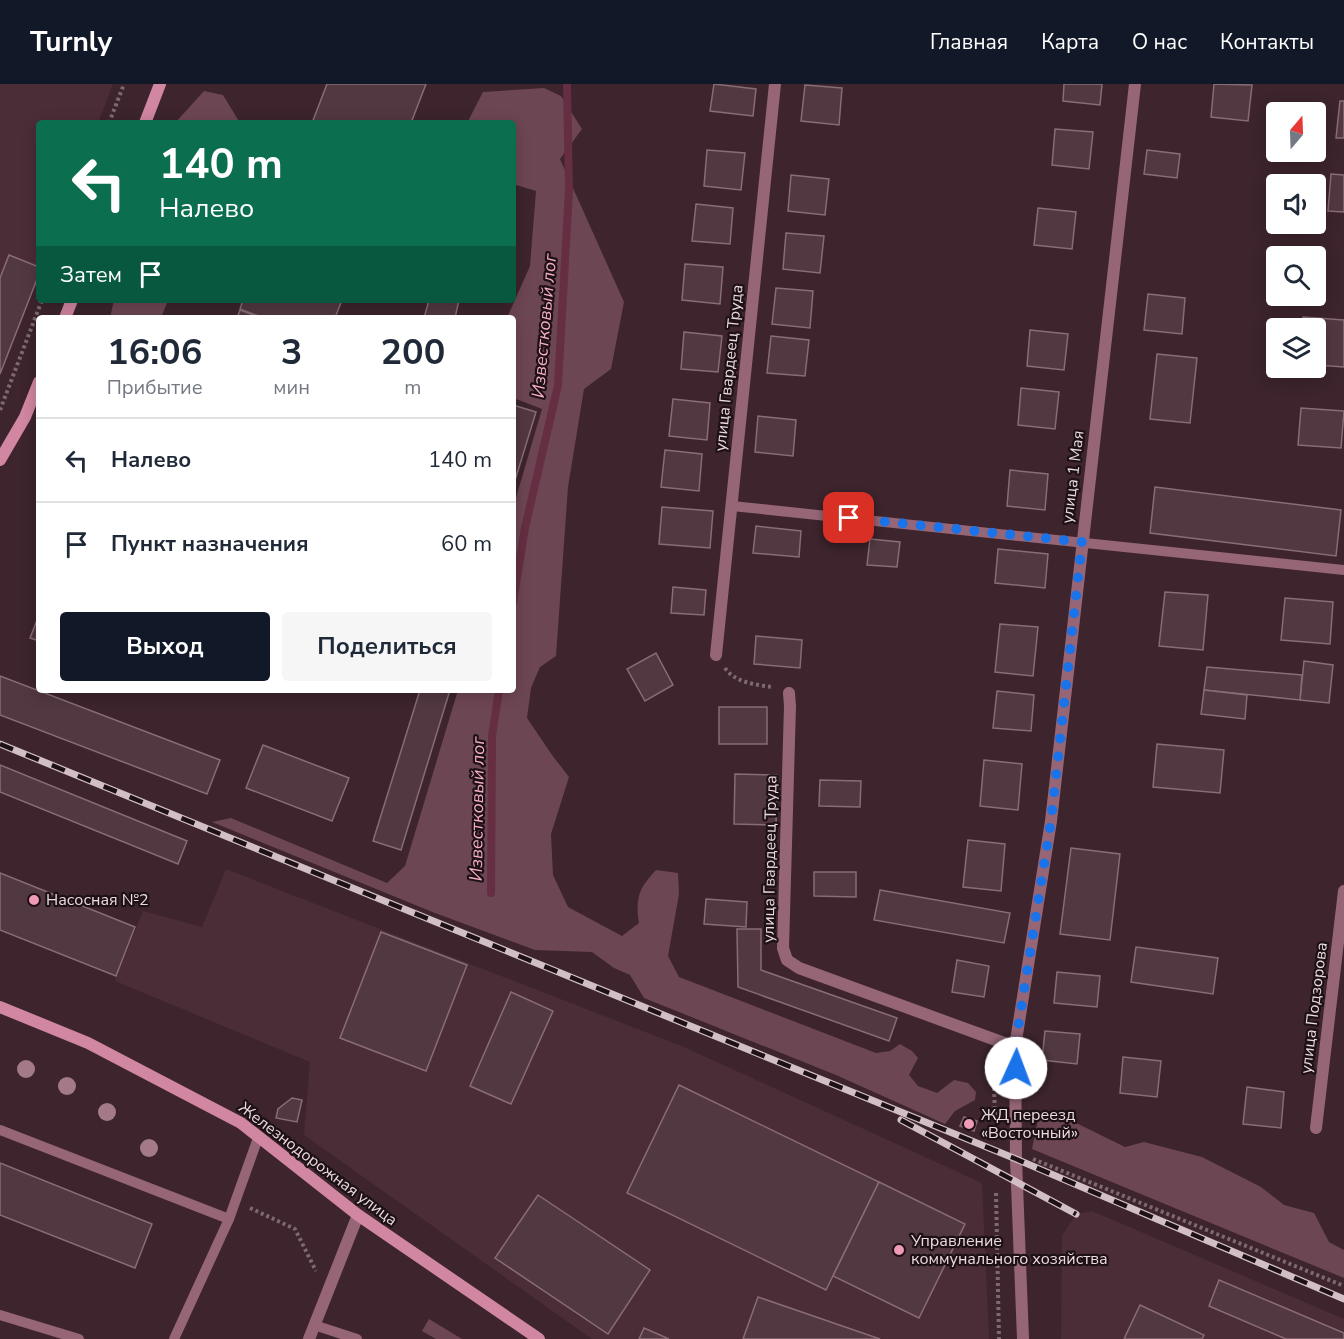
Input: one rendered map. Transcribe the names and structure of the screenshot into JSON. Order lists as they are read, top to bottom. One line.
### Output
{"streets":{"main road":["Железнодорожная улица"],"street":["улица Гвардеец Труда","улица 1 Мая","улица Подзорова"]},"crossings":[["улица Гвардеец Труда","улица 1 Мая"]],"water":["Известковый лог"],"places":["Насосная №2","ЖД переезд «Восточный»","Управление коммунального хозяйства"],"north":"top","page":{"header":"Turnly","nav":["Главная","Карта","О нас","Контакты"],"turn":["140 m","Налево"],"then":"Затем","eta":["16:06","Прибытие","3","мин","200","m"],"list":[{"name":"Налево","value":"140 m"},{"name":"Пункт назначения","value":"60 m"}],"buttons":["Выход","Поделиться"]}}
